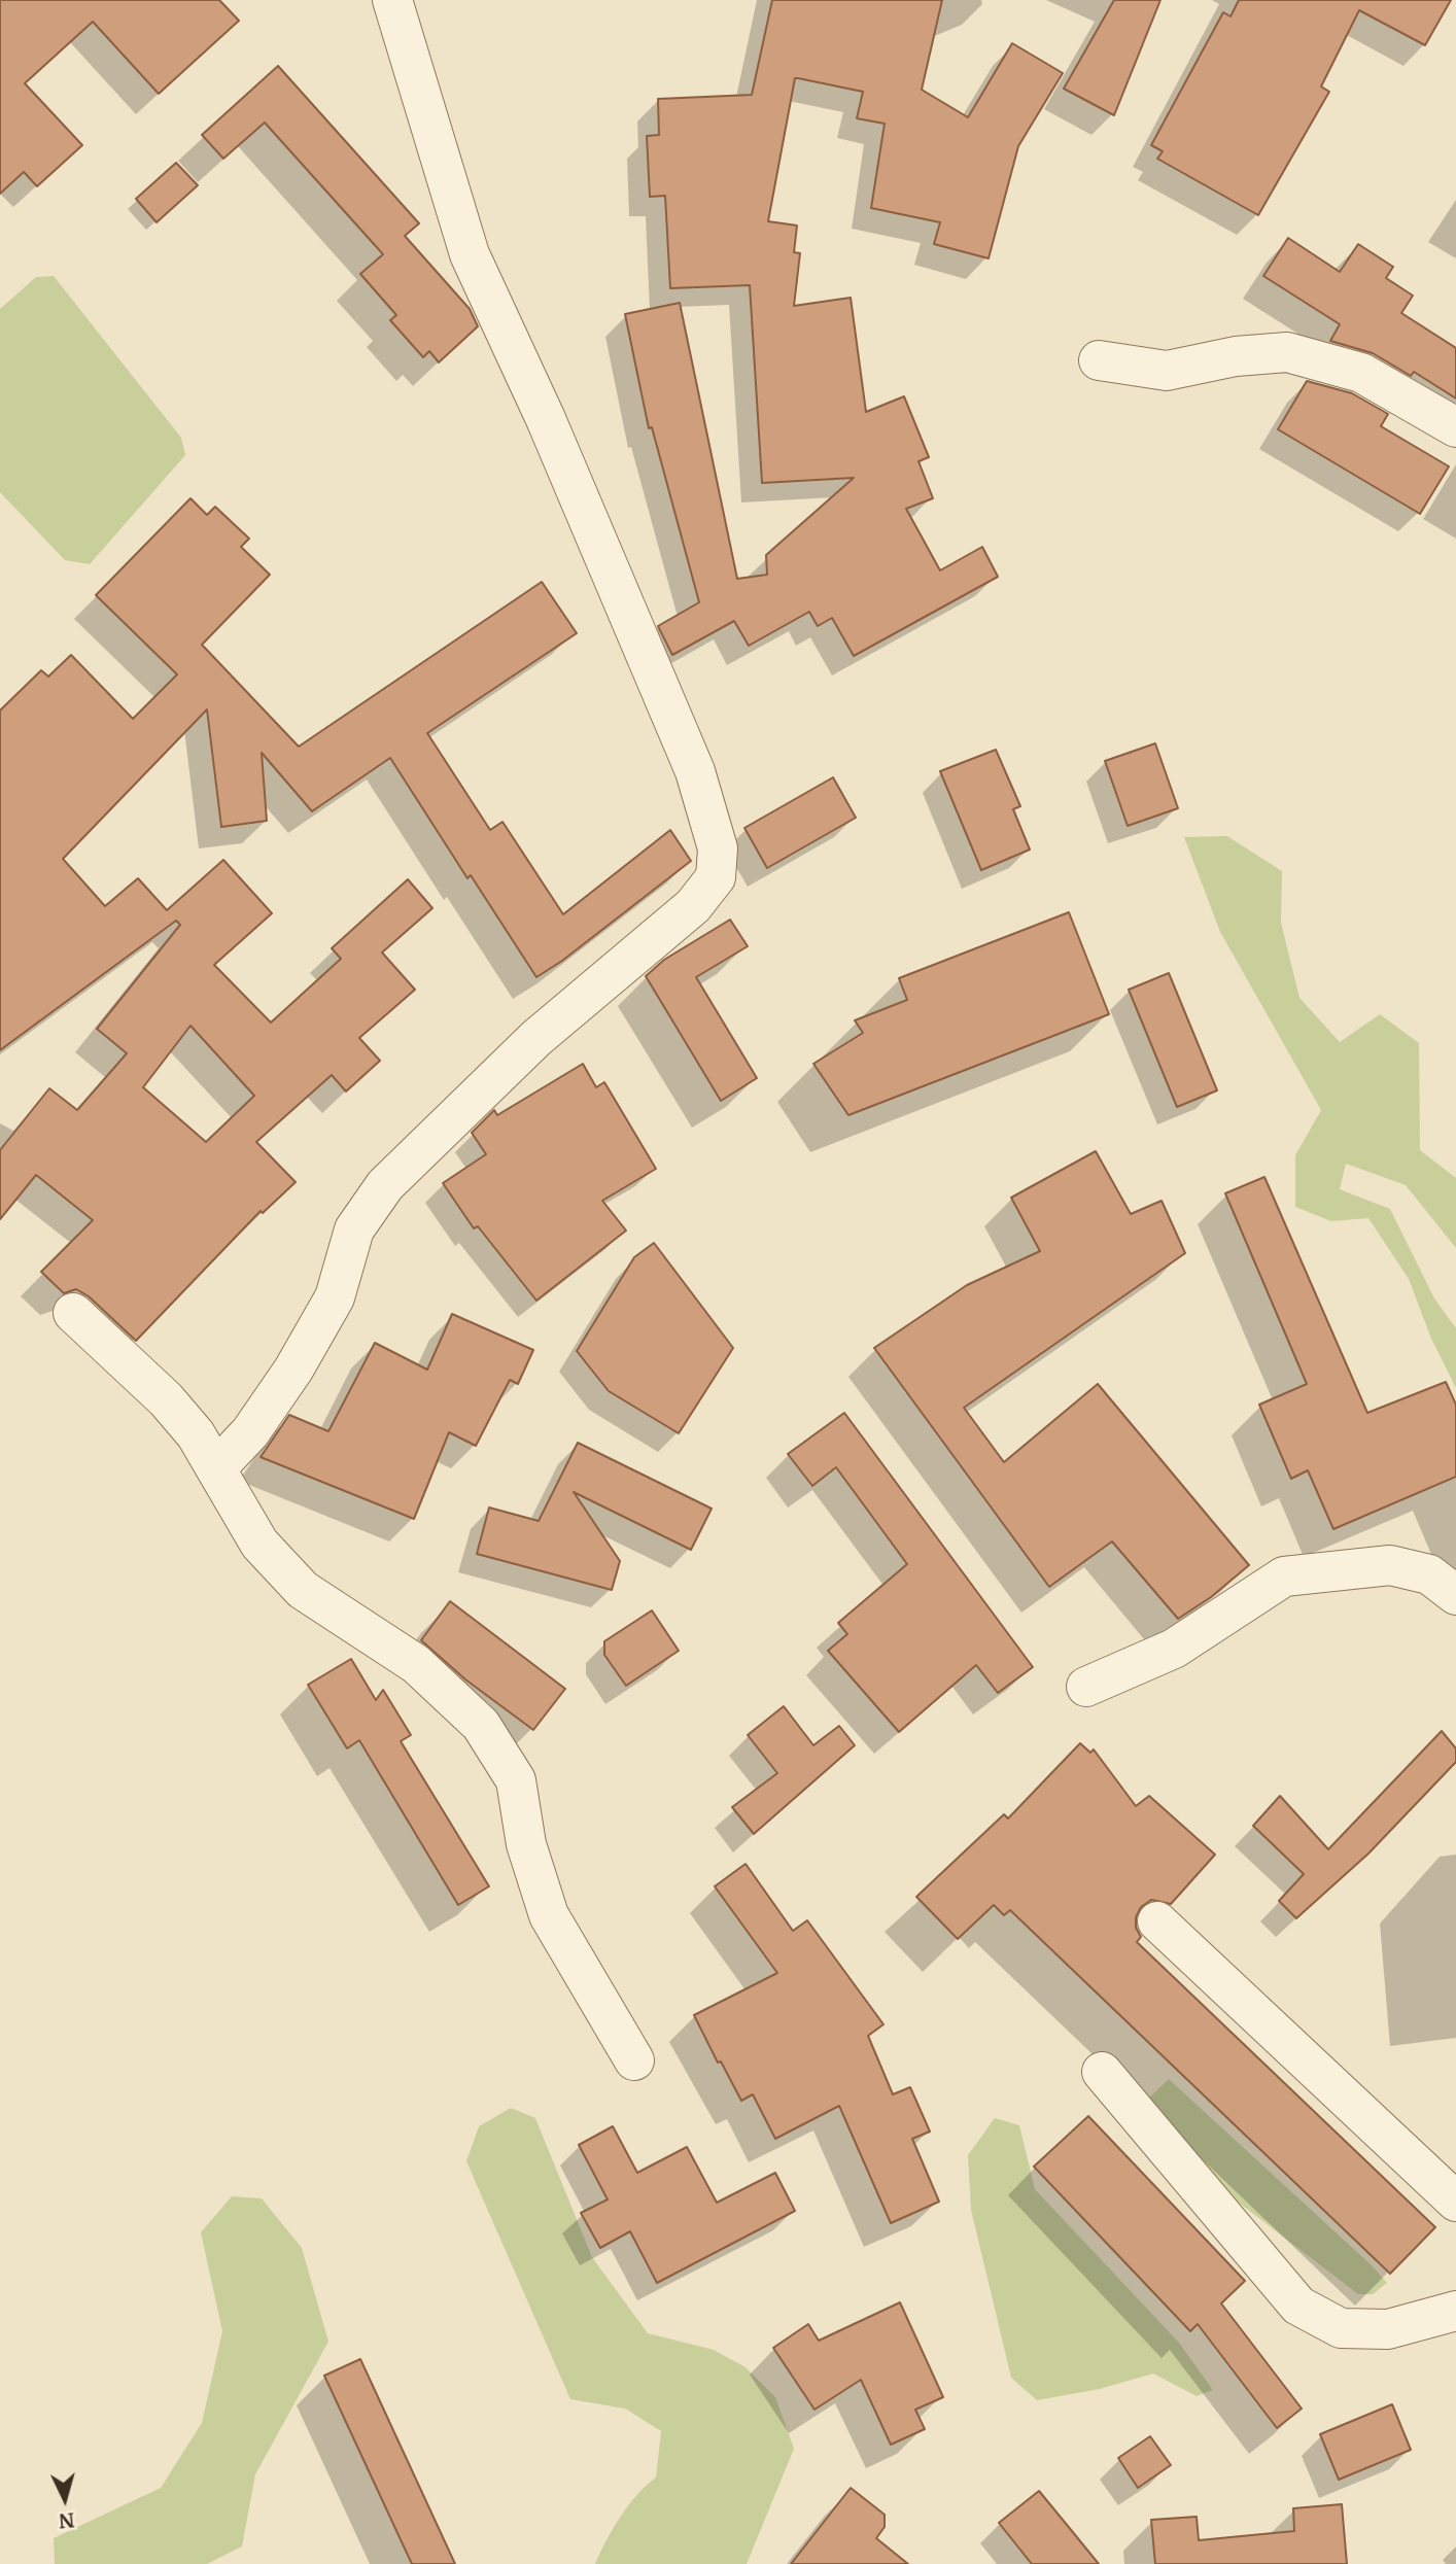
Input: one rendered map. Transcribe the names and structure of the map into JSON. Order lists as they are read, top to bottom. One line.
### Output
{"north":"bottom"}
